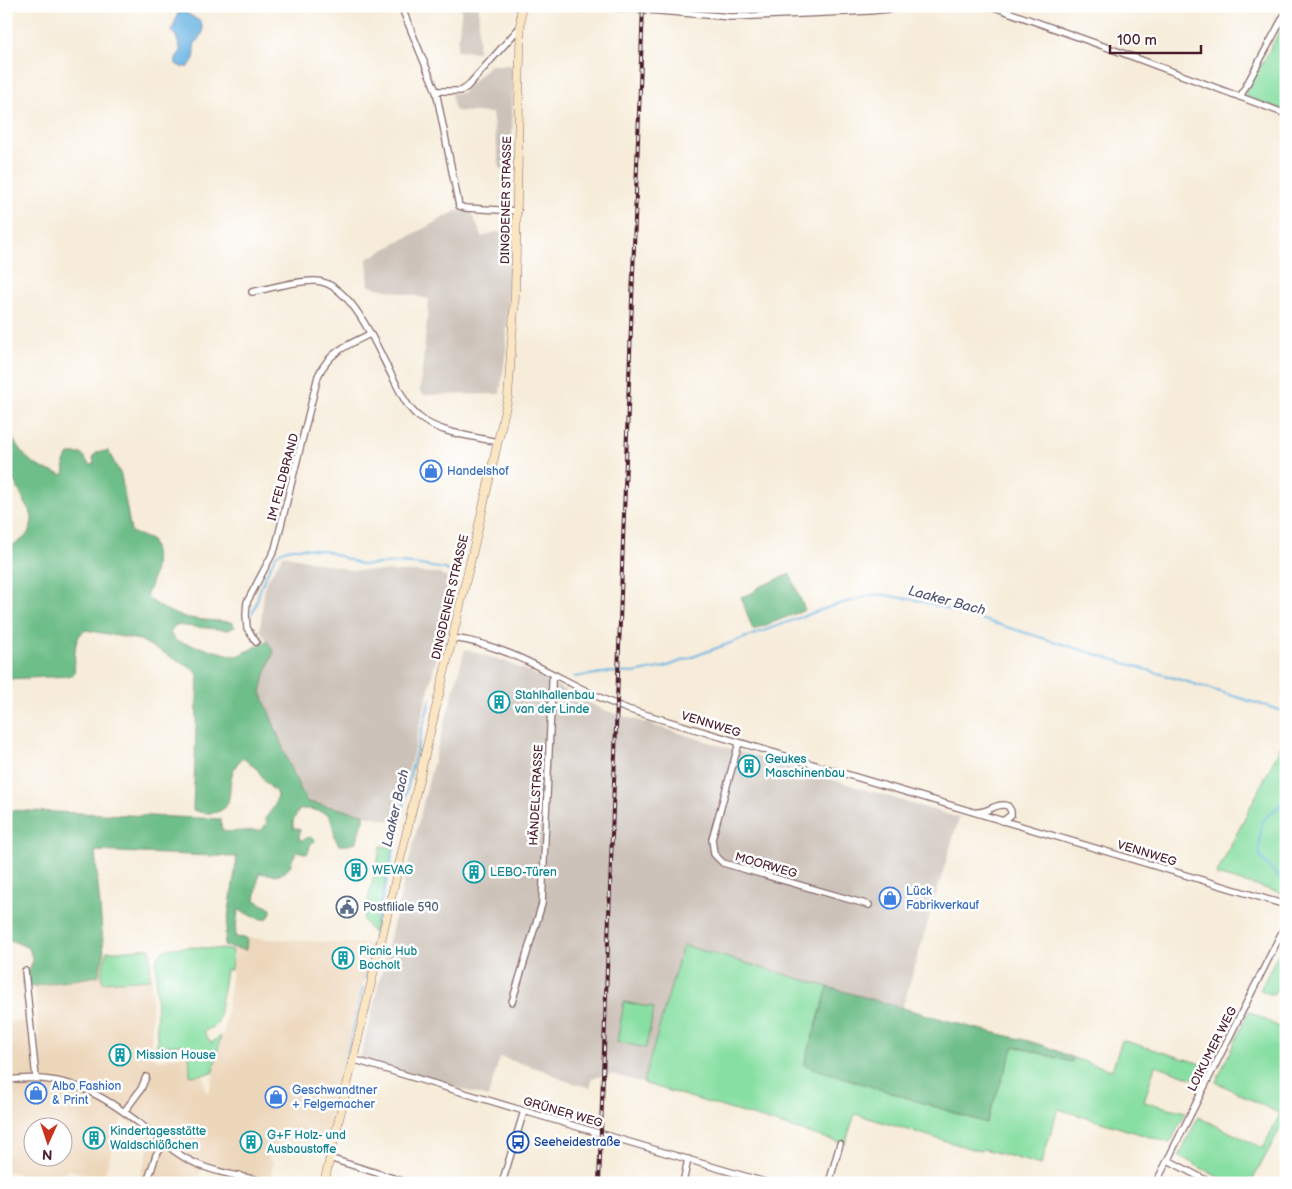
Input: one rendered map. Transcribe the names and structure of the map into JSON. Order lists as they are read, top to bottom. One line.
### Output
{"streets":{"main road":["DINGDENER STRASSE"],"street":["IM FELDBRAND","VENNWEG","HÄNDELSTRASSE","MOORWEG","LOIKUMER WEG","GRÜNER WEG"]},"crossings":[["DINGDENER STRASSE","VENNWEG"],["DINGDENER STRASSE","GRÜNER WEG"],["VENNWEG","HÄNDELSTRASSE"],["VENNWEG","MOORWEG"]],"water":["Laaker Bach"],"places":{"shop":["Handelshof","Lück Fabrikverkauf","Albo Fashion & Print","Geschwandtner + Felgemacher"],"building":["Stahlhallenbau van der Linde","Geukes Maschinenbau","WEVAG","LEBO-Türen","Picnic Hub Bocholt","Mission House","Kindertagesstätte Waldschlößchen","G+F Holz- und Ausbaustoffe"],"public building":["Postfiliale 590"],"bus stop":["Seeheidestraße"]},"scale_bar":"100 m","north":"bottom"}
